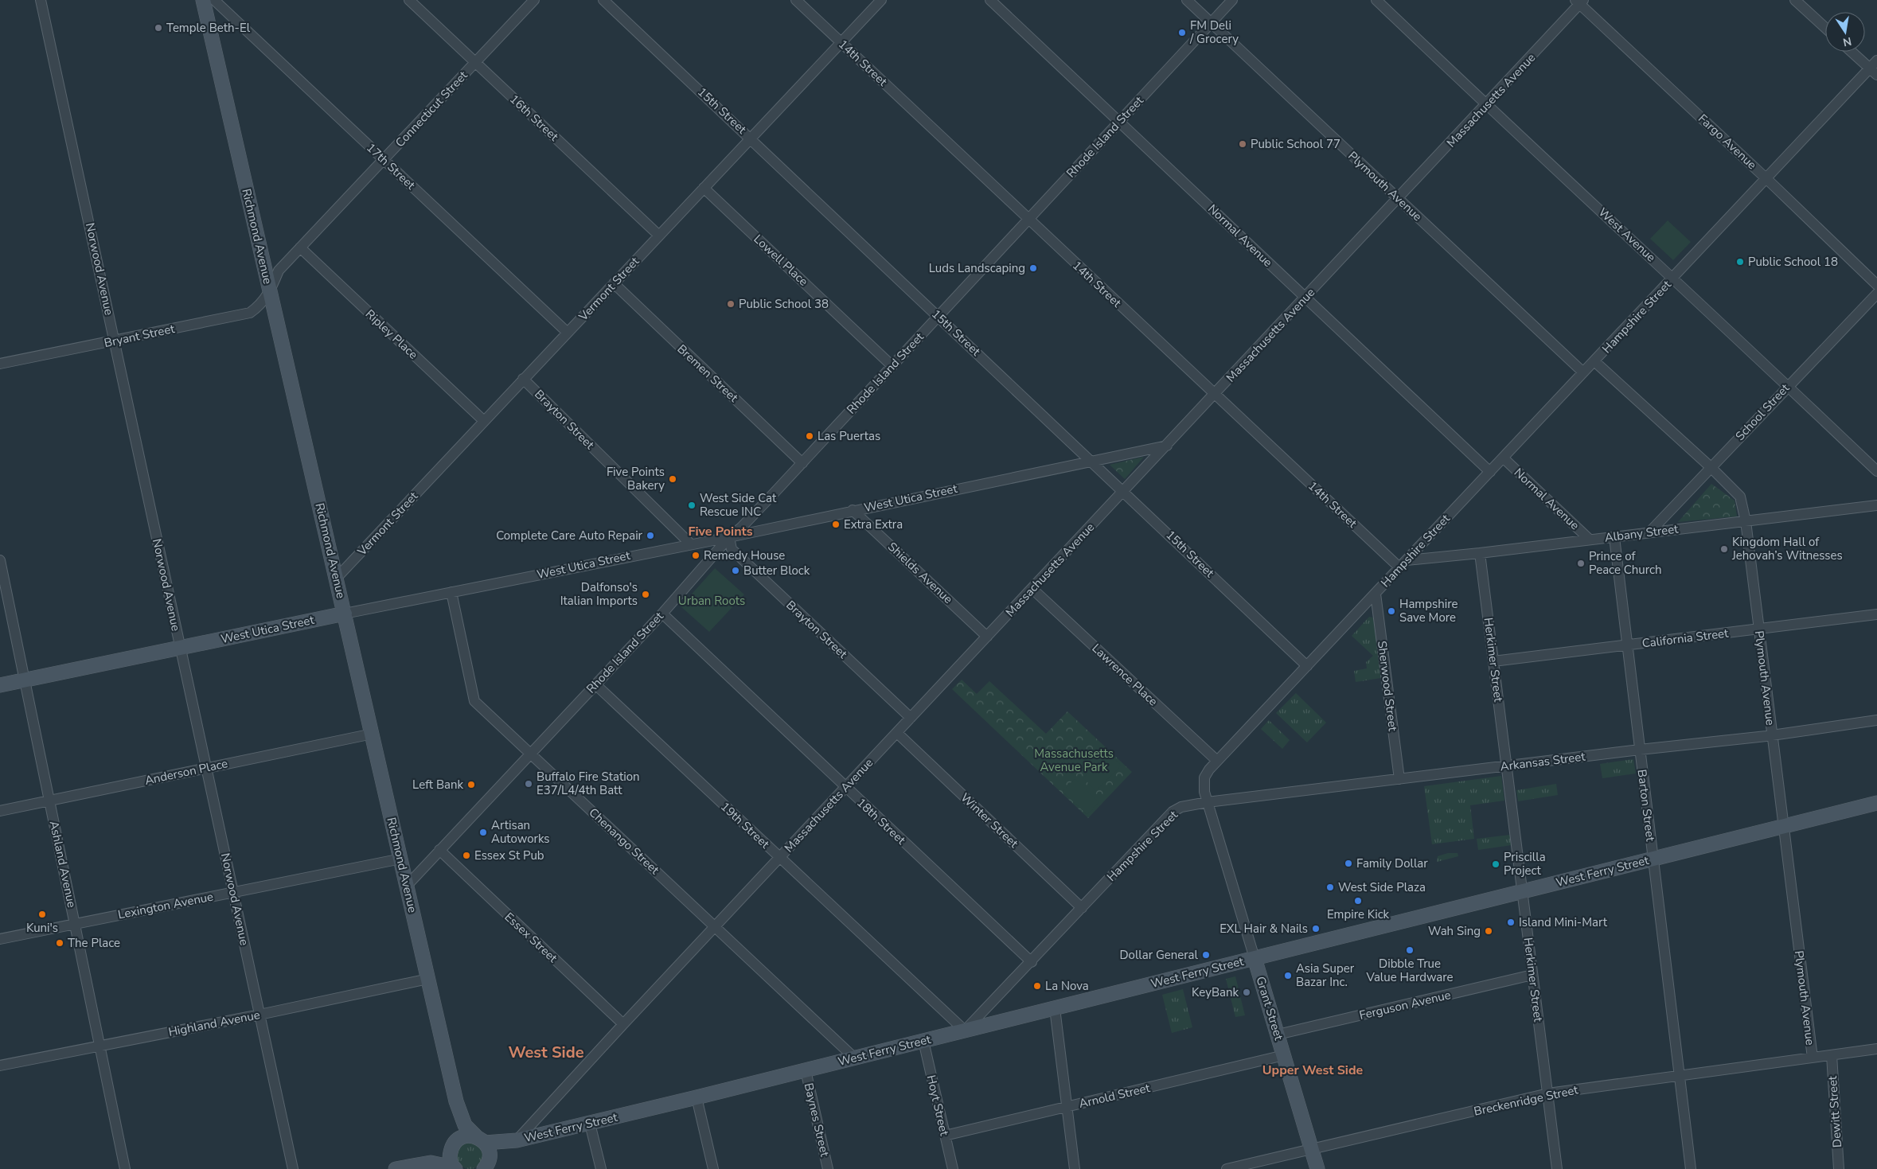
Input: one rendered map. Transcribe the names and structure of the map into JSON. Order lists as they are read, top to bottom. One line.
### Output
{"streets":{"street":["14th Street","Massachusetts Avenue","Connecticut Street","15th Street","16th Street","Rhode Island Street","Fargo Avenue","17th Street","Plymouth Avenue","West Avenue","Normal Avenue","Richmond Avenue","Lowell Place","Norwood Avenue","Vermont Street","Hampshire Street","Ripley Place","Bryant Street","Bremen Street","School Street","Brayton Street","West Utica Street","Albany Street","Shields Avenue","California Street","Herkimer Street","Lawrence Place","Sherwood Street","Arkansas Street","Anderson Place","Barton Street","Winter Street","18th Street","19th Street","Chenango Street","Ashland Avenue","West Ferry Street","Lexington Avenue","Essex Street","Ferguson Avenue","Grant Street","Highland Avenue","Arnold Street","Breckenridge Street","Hoyt Street","Dewitt Street","Baynes Street"]},"crossings":[["14th Street","Massachusetts Avenue"],["14th Street","Rhode Island Street"],["14th Street","Vermont Street"],["14th Street","Hampshire Street"],["14th Street","Albany Street"],["Massachusetts Avenue","15th Street"],["Massachusetts Avenue","Fargo Avenue"],["Massachusetts Avenue","Plymouth Avenue"],["Massachusetts Avenue","West Avenue"],["Massachusetts Avenue","Normal Avenue"],["Massachusetts Avenue","Brayton Street"],["Massachusetts Avenue","West Utica Street"],["Massachusetts Avenue","Shields Avenue"],["Massachusetts Avenue","Lawrence Place"],["Massachusetts Avenue","Winter Street"],["Massachusetts Avenue","18th Street"],["Massachusetts Avenue","19th Street"],["Massachusetts Avenue","Chenango Street"],["Massachusetts Avenue","West Ferry Street"],["Massachusetts Avenue","Essex Street"],["Connecticut Street","16th Street"],["Connecticut Street","17th Street"],["Connecticut Street","Richmond Avenue"],["Connecticut Street","Ripley Place"],["Connecticut Street","Bryant Street"],["15th Street","Rhode Island Street"],["15th Street","Vermont Street"],["15th Street","Hampshire Street"],["15th Street","West Utica Street"],["16th Street","Vermont Street"],["Rhode Island Street","Plymouth Avenue"],["Rhode Island Street","Normal Avenue"],["Rhode Island Street","Richmond Avenue"],["Rhode Island Street","Lowell Place"],["Rhode Island Street","Bremen Street"],["Rhode Island Street","Brayton Street"],["Rhode Island Street","West Utica Street"],["Rhode Island Street","18th Street"],["Rhode Island Street","19th Street"],["Rhode Island Street","Chenango Street"],["Rhode Island Street","Essex Street"],["Fargo Avenue","Hampshire Street"],["17th Street","Vermont Street"],["Plymouth Avenue","Hampshire Street"],["Plymouth Avenue","School Street"],["Plymouth Avenue","Albany Street"],["Plymouth Avenue","California Street"],["Plymouth Avenue","Arkansas Street"],["Plymouth Avenue","West Ferry Street"],["Plymouth Avenue","Breckenridge Street"],["West Avenue","Hampshire Street"],["West Avenue","School Street"],["Normal Avenue","Hampshire Street"],["Normal Avenue","Albany Street"],["Richmond Avenue","Vermont Street"],["Richmond Avenue","Bryant Street"],["Richmond Avenue","West Utica Street"],["Richmond Avenue","Anderson Place"],["Richmond Avenue","West Ferry Street"],["Richmond Avenue","Lexington Avenue"],["Richmond Avenue","Highland Avenue"],["Lowell Place","Vermont Street"],["Norwood Avenue","Bryant Street"],["Norwood Avenue","West Utica Street"],["Norwood Avenue","Anderson Place"],["Norwood Avenue","Lexington Avenue"],["Norwood Avenue","Highland Avenue"],["Vermont Street","Ripley Place"],["Vermont Street","Bremen Street"],["Vermont Street","Brayton Street"],["Hampshire Street","Albany Street"],["Hampshire Street","Lawrence Place"],["Hampshire Street","Sherwood Street"],["Hampshire Street","Arkansas Street"],["Hampshire Street","Winter Street"],["Hampshire Street","18th Street"],["Hampshire Street","19th Street"],["Hampshire Street","West Ferry Street"],["Hampshire Street","Grant Street"],["School Street","Albany Street"],["Brayton Street","West Utica Street"],["West Utica Street","Shields Avenue"],["West Utica Street","Chenango Street"],["West Utica Street","Ashland Avenue"],["Albany Street","Herkimer Street"],["Albany Street","Barton Street"],["California Street","Herkimer Street"],["California Street","Barton Street"],["Herkimer Street","Arkansas Street"],["Herkimer Street","West Ferry Street"],["Herkimer Street","Ferguson Avenue"],["Herkimer Street","Breckenridge Street"],["Sherwood Street","Arkansas Street"],["Arkansas Street","Barton Street"],["Arkansas Street","Grant Street"],["Anderson Place","Ashland Avenue"],["Barton Street","West Ferry Street"],["Barton Street","Breckenridge Street"],["19th Street","West Ferry Street"],["Chenango Street","West Ferry Street"],["Ashland Avenue","Lexington Avenue"],["Ashland Avenue","Highland Avenue"],["West Ferry Street","Grant Street"],["West Ferry Street","Hoyt Street"],["West Ferry Street","Baynes Street"],["Ferguson Avenue","Grant Street"],["Grant Street","Arnold Street"],["Grant Street","Breckenridge Street"],["Arnold Street","Hoyt Street"],["Breckenridge Street","Dewitt Street"]],"districts":["Five Points","West Side","Upper West Side"],"parks":["Urban Roots","Massachusetts Avenue Park"],"places":["Temple Beth-El","FM Deli / Grocery","Public School 77","Public School 18","Luds Landscaping","Public School 38","Las Puertas","Five Points Bakery","West Side Cat Rescue INC","Extra Extra","Complete Care Auto Repair","Kingdom Hall of Jehovah’s Witnesses","Remedy House","Prince of Peace Church","Butter Block","Dalfonso's Italian Imports","Hampshire Save More","Buffalo Fire Station E37/L4/4th Batt","Left Bank","Artisan Autoworks","Essex St Pub","Family Dollar","Priscilla Project","West Side Plaza","Empire Kick","Kuni's","Island Mini-Mart","EXL Hair & Nails","Wah Sing","The Place","Dibble True Value Hardware","Dollar General","Asia Super Bazar Inc.","La Nova","KeyBank"],"north":"bottom"}
